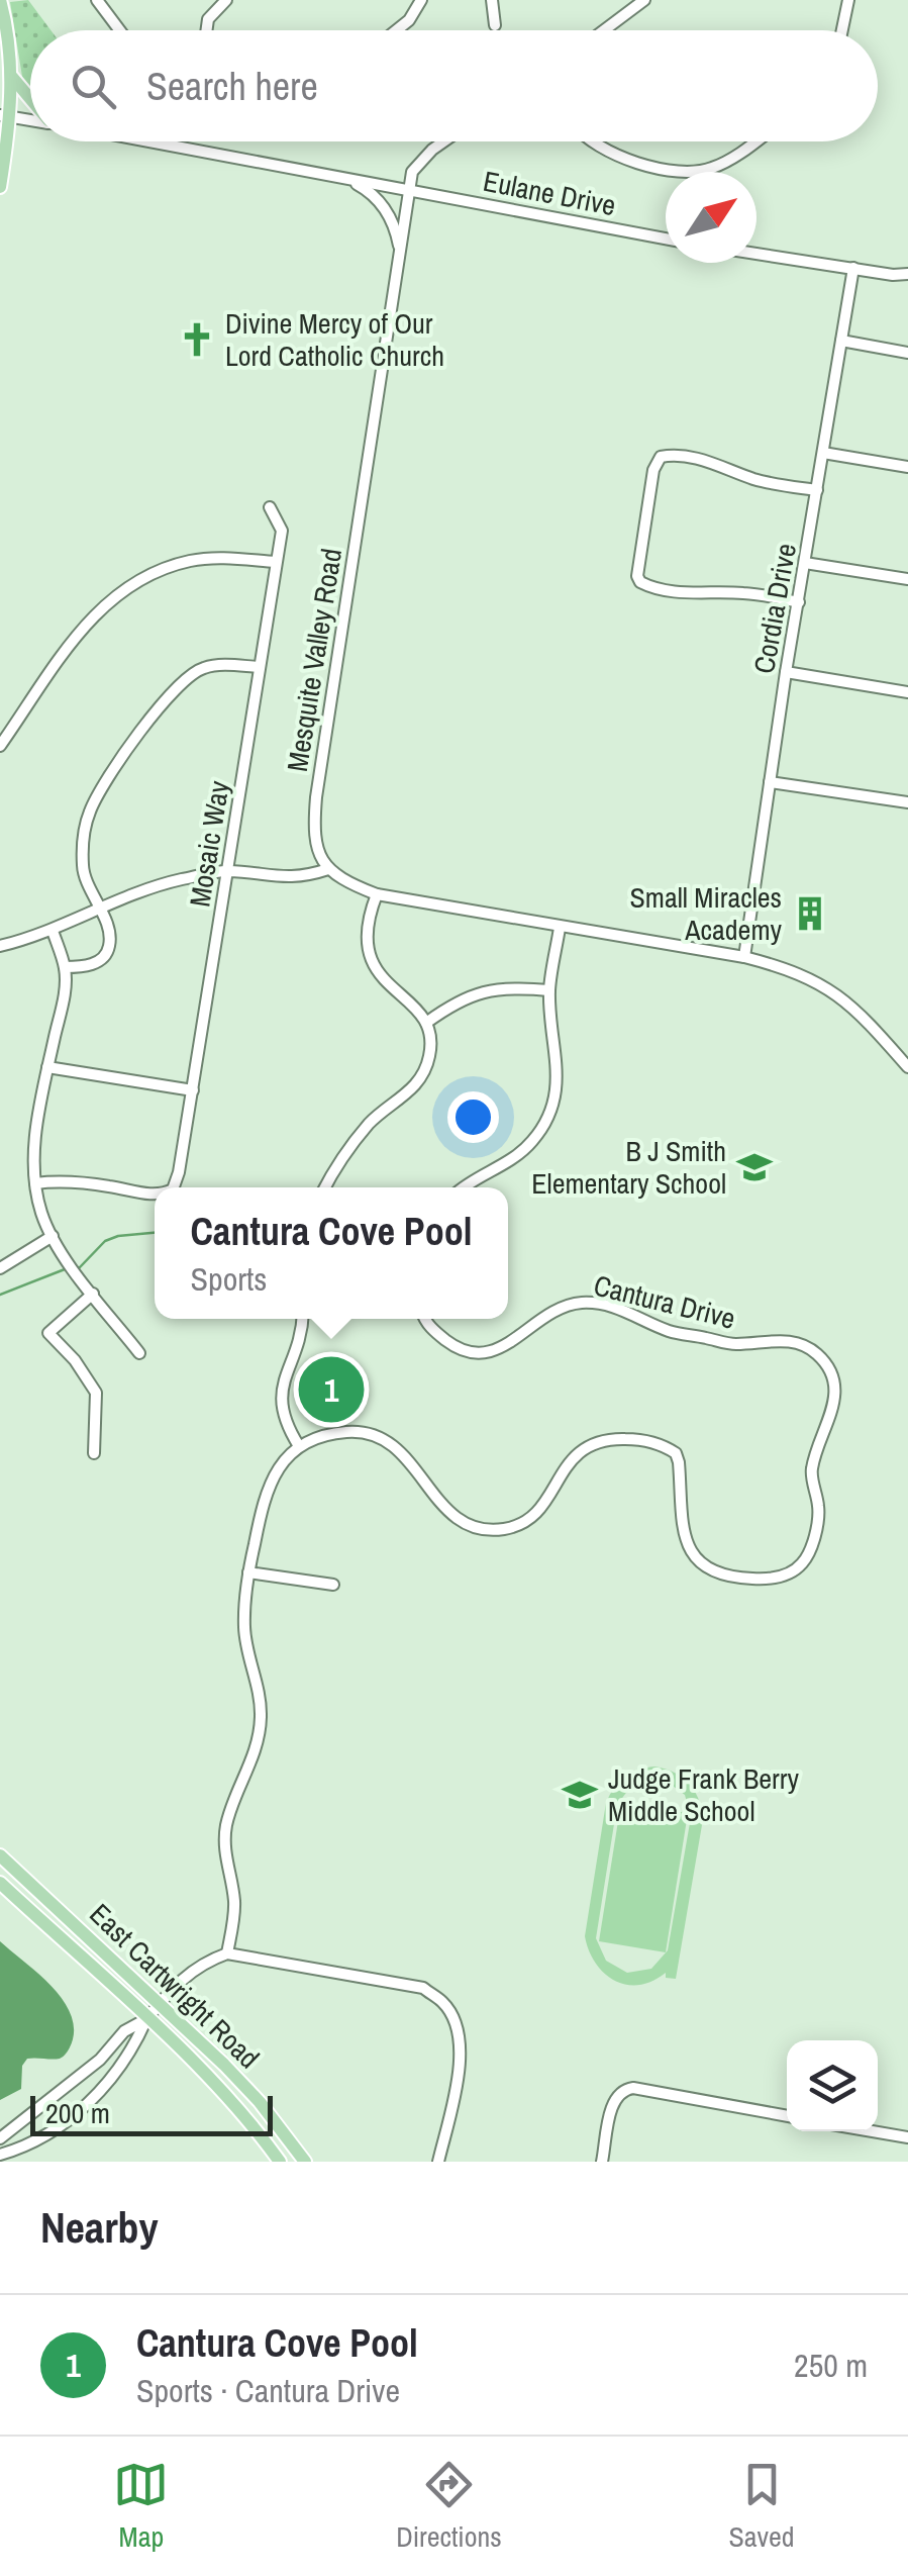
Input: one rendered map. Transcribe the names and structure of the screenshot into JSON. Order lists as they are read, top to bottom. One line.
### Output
{"streets":{"main road":["East Cartwright Road"],"street":["Eulane Drive","Cordia Drive","Mesquite Valley Road","Mosaic Way","Cantura Drive"]},"crossings":[["Eulane Drive","Mesquite Valley Road"]],"places":{"church":["Divine Mercy of Our Lord Catholic Church"],"building":["Small Miracles Academy"],"school or university":["B J Smith Elementary School","Judge Frank Berry Middle School"]},"scale_bar":"200 m","north":"top right","page":{"search":"Search here","popup":["Cantura Cove Pool","Sports"],"pins":"1","scale":"200 m","heading":"Nearby","list":[{"mark":"1","name":"Cantura Cove Pool","note":"Sports · Cantura Drive","value":"250 m"}],"nav":["Map","Directions","Saved"]}}
